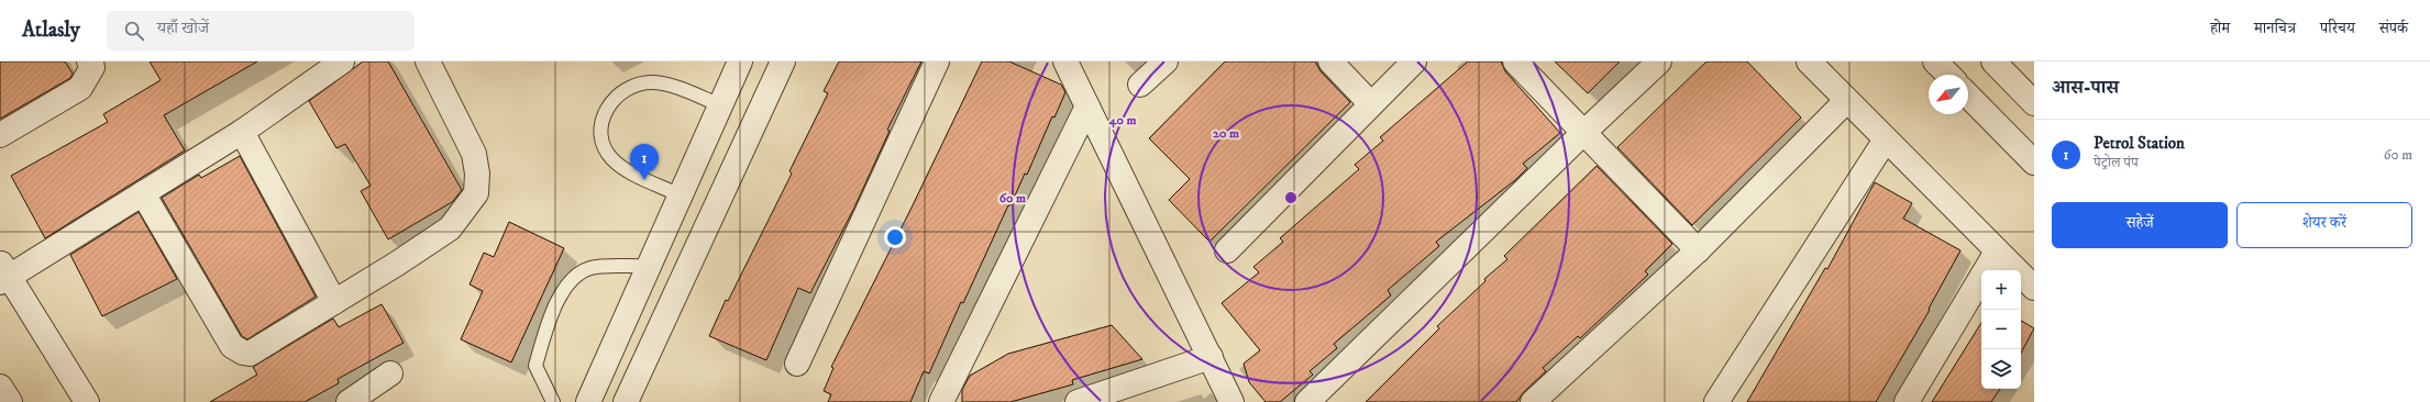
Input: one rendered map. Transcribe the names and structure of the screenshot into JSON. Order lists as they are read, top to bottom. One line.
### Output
{"north":"bottom left","page":{"header":"Atlasly","search":"यहाँ खोजें","nav":["होम","मानचित्र","परिचय","संपर्क"],"heading":"आस-पास","list":[{"mark":"1","name":"Petrol Station","note":"पेट्रोल पंप","value":"60 m"}],"pins":"1","buttons":["सहेजें","शेयर करें"],"map_buttons":["+","−"]},"rings":["40 m","20 m","60 m"]}
